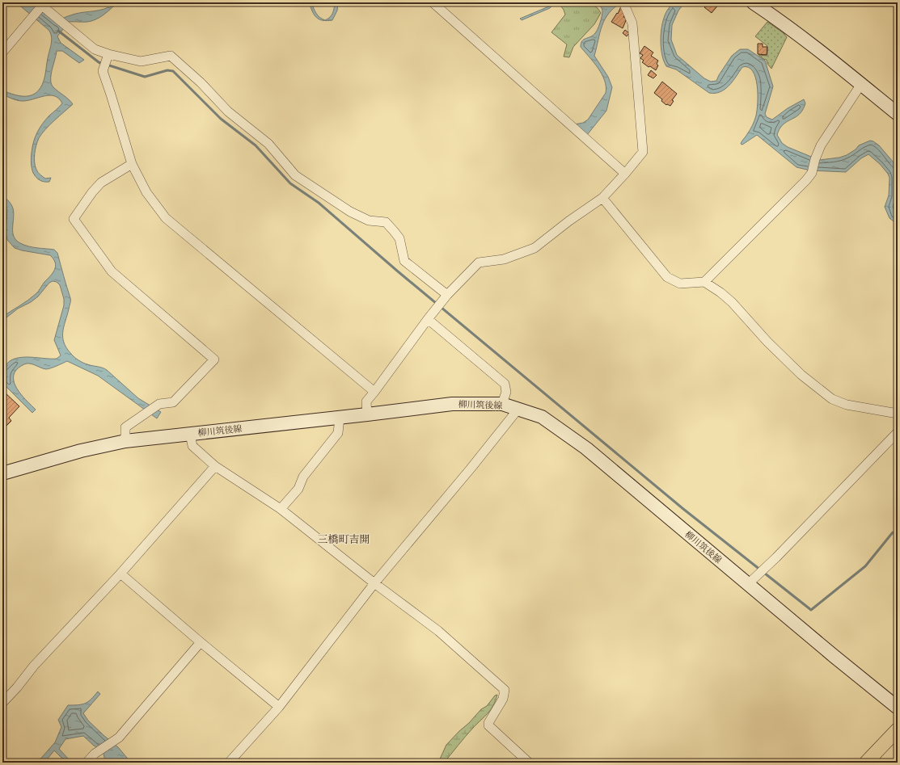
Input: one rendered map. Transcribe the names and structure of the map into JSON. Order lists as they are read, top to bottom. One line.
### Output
{"streets":{"main road":["柳川筑後線"]},"districts":["三橋町吉開"]}
